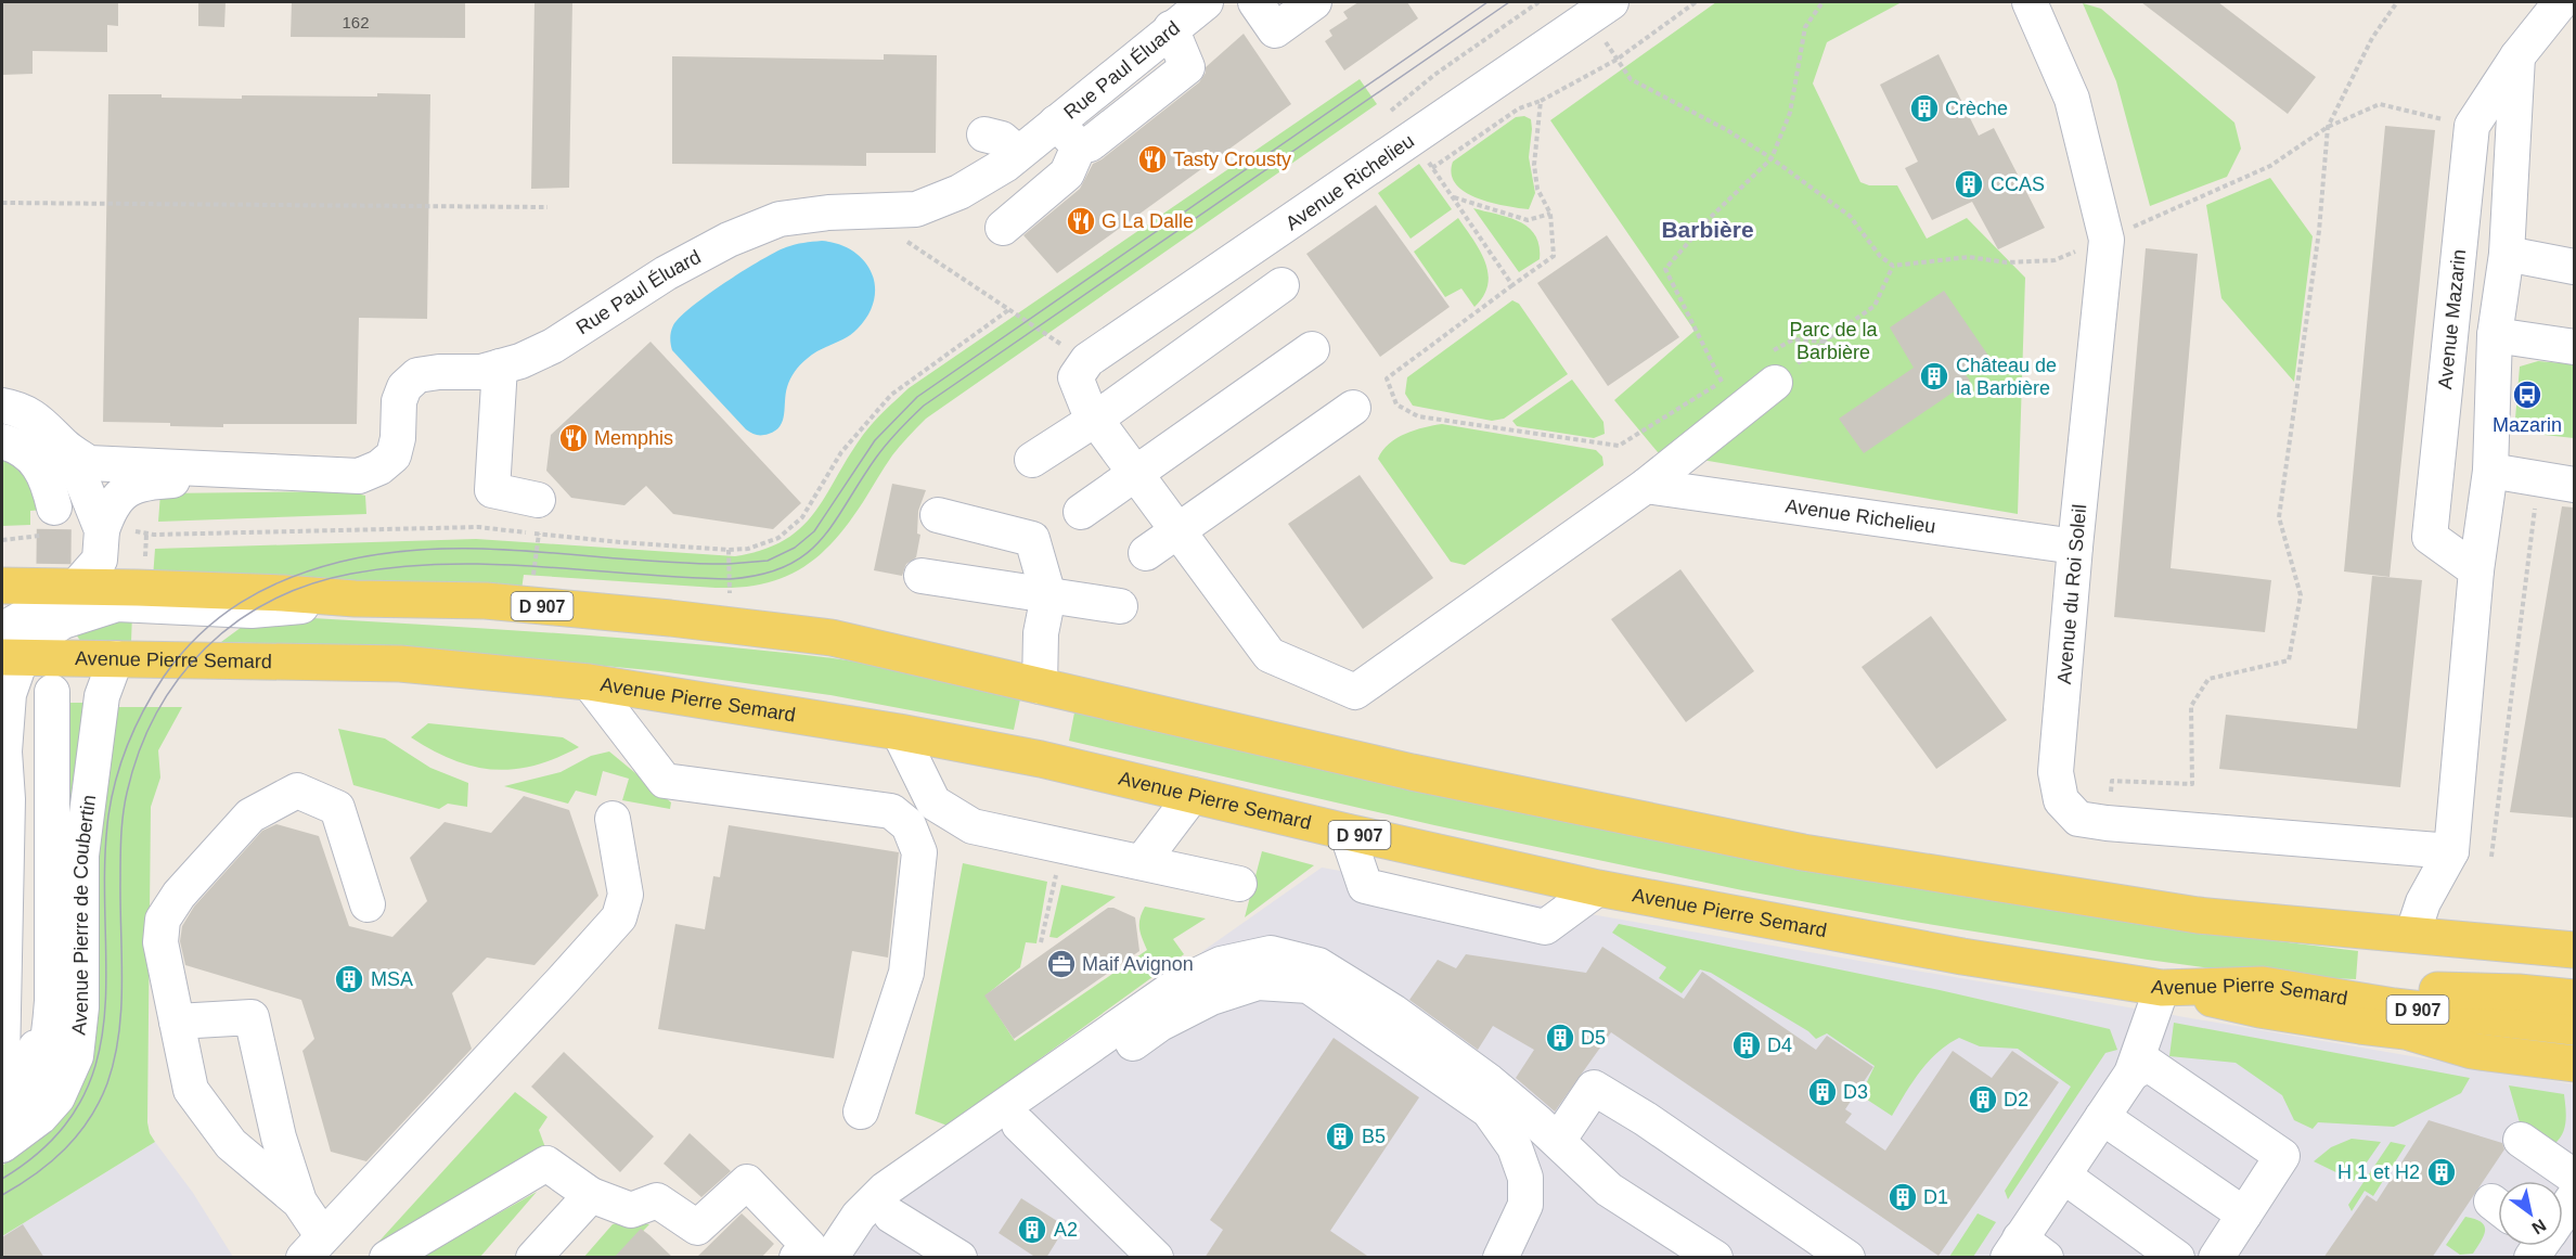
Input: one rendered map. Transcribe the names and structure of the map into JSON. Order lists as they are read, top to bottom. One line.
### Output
{"streets":{"main road":["D 907","Avenue Pierre Semard"],"street":["Rue Paul Éluard","Avenue Richelieu","Avenue Mazarin","Avenue du Roi Soleil","Avenue Pierre de Coubertin"]},"crossings":[["Avenue Richelieu","Avenue du Roi Soleil"],["Avenue Pierre Semard","Avenue Pierre de Coubertin"]],"districts":["Barbière"],"parks":["Parc de la Barbière"],"places":{"building":["Crèche","CCAS","Château de la Barbière","MSA","D5","D4","D3","D2","B5","H 1 et H2","D1","A2"],"restaurant":["Tasty Crousty","G La Dalle","Memphis"],"bus stop":["Mazarin"],"office":["Maif Avignon"]},"house_numbers":["162"],"north":"bottom right"}
